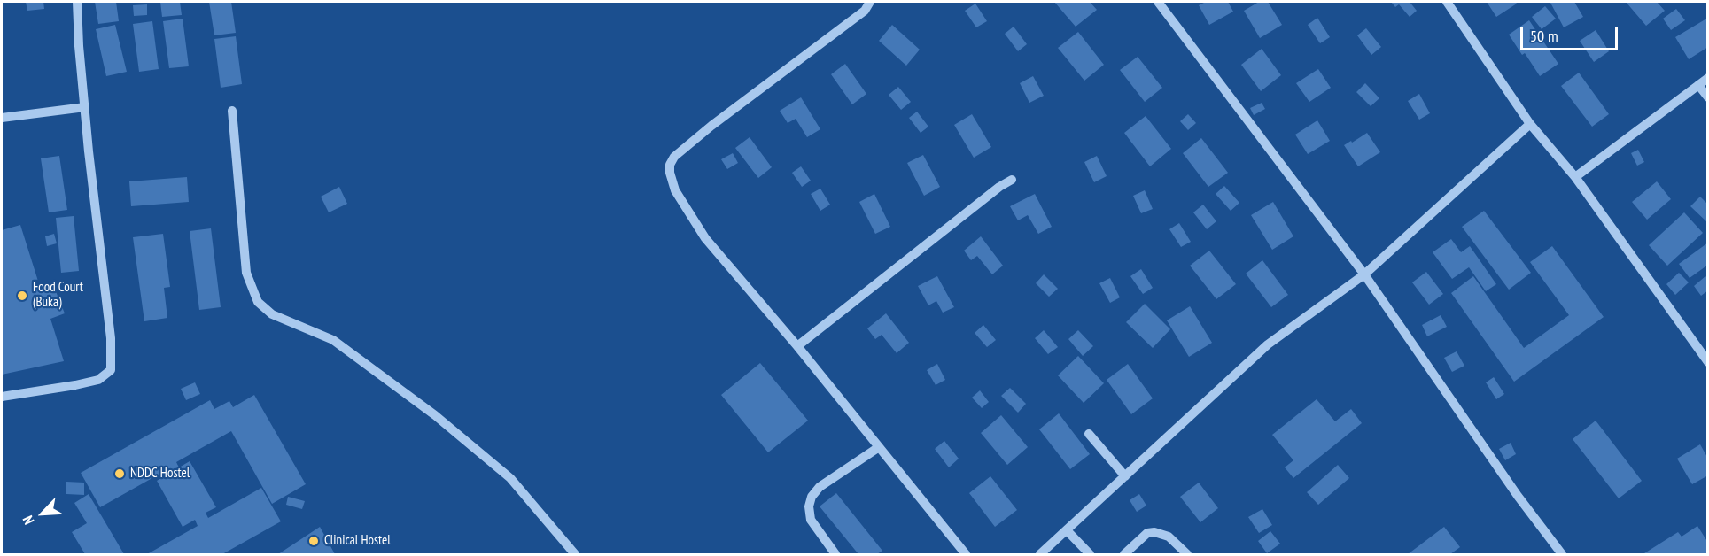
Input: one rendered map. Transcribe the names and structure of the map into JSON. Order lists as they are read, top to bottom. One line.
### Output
{"places":["Food Court (Buka)","NDDC Hostel","Clinical Hostel"],"scale_bar":"50 m","north":"bottom left"}
